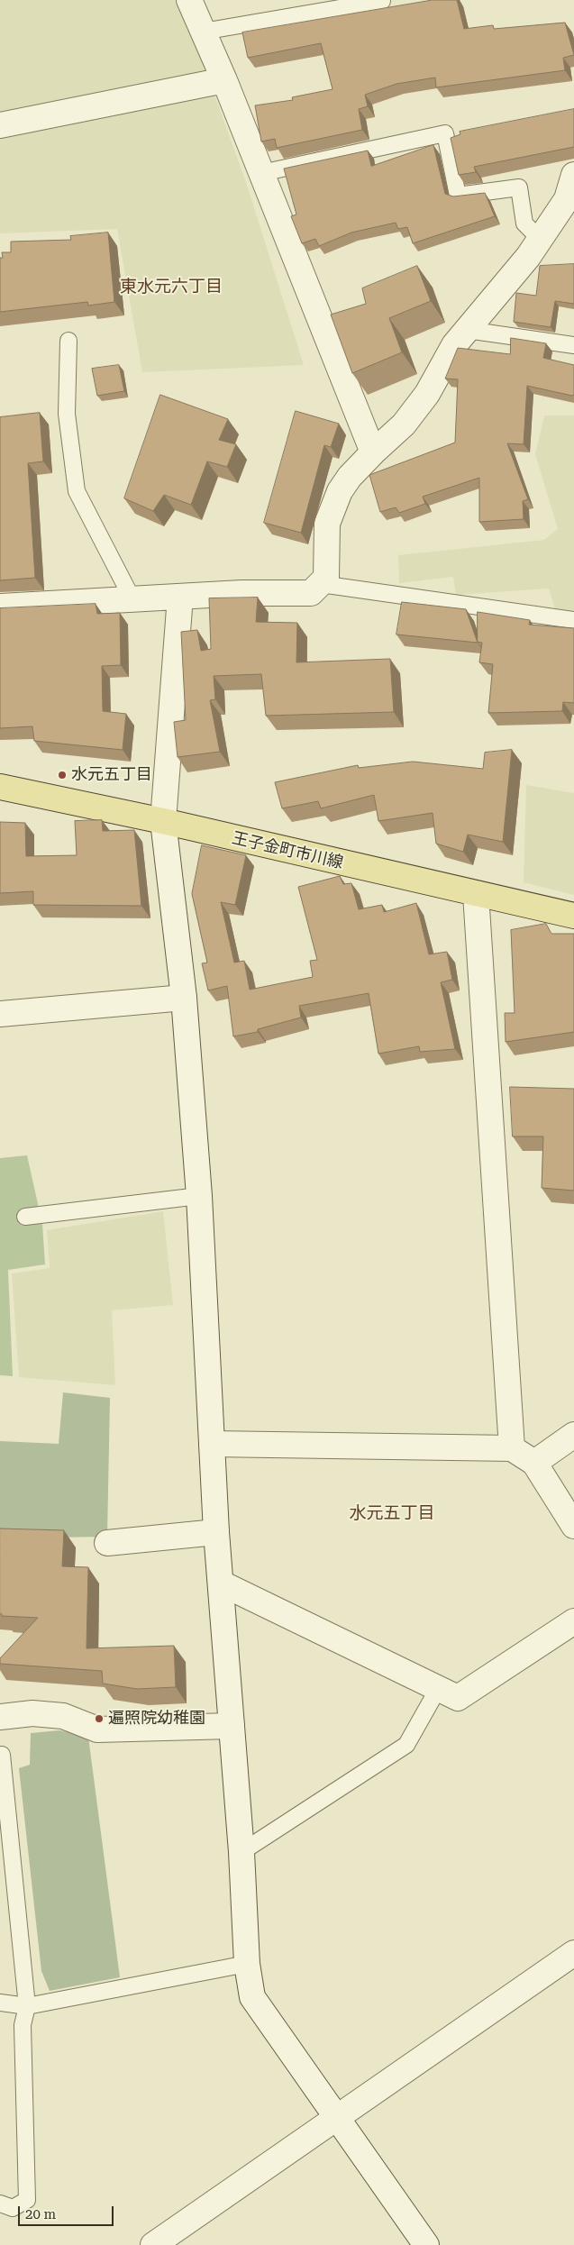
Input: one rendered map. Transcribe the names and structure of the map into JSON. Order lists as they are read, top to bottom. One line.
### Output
{"streets":{"main road":["王子金町市川線"]},"districts":["東水元六丁目","水元五丁目"],"places":["水元五丁目","遍照院幼稚園"],"scale_bar":"20 m"}
